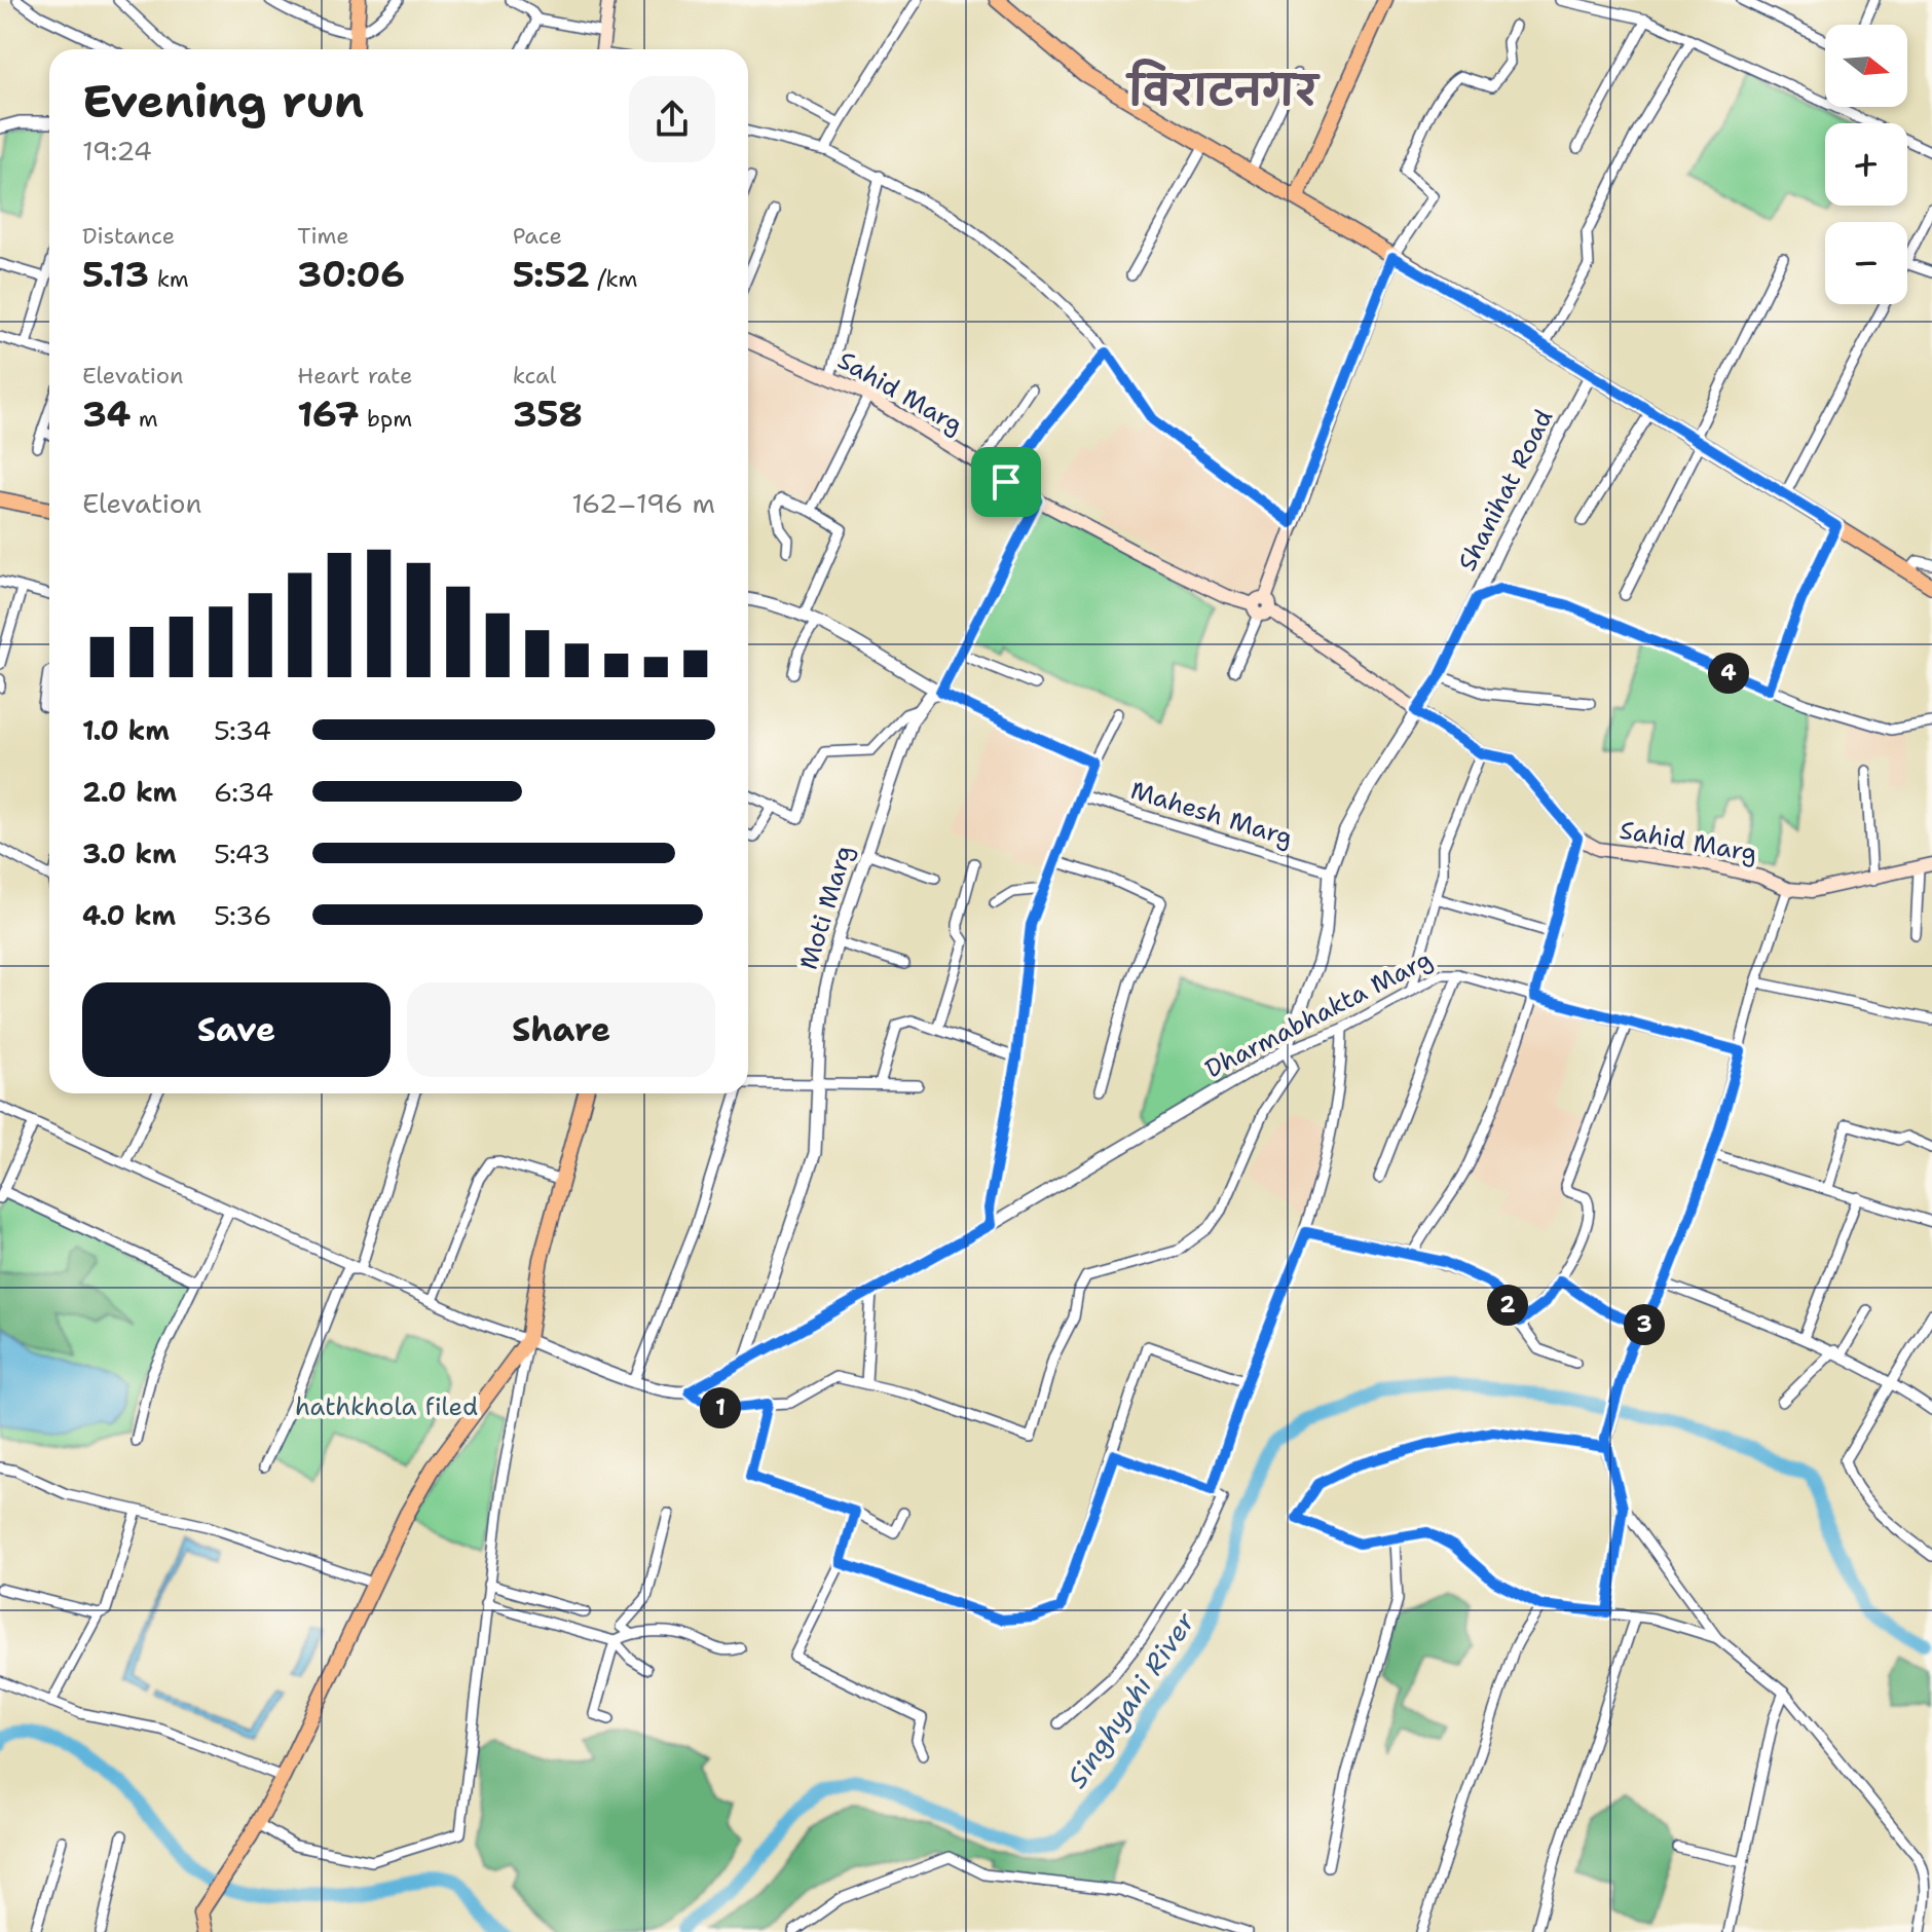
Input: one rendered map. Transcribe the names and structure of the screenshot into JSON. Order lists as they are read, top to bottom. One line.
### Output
{"streets":{"main road":["Sahid Marg"],"street":["Shanihat Road","Mahesh Marg","Moti Marg","Dharmabhakta Marg"]},"crossings":[["Sahid Marg","Shanihat Road"],["Shanihat Road","Mahesh Marg"],["Shanihat Road","Dharmabhakta Marg"],["Moti Marg","Dharmabhakta Marg"]],"districts":["विराटनगर"],"water":["Singhyahi River"],"parks":["hathkhola filed"],"north":"right","page":{"map_buttons":["+","−"],"heading":["Evening run","19:24"],"stats":[["Distance","5.13 km"],["Time","30:06"],["Pace","5:52 /km"],["Elevation","34 m"],["Heart rate","167 bpm"],["kcal","358"]],"chart":["Elevation","162–196 m"],"pins":["4","2","3","1"],"list":[{"name":"1.0 km","note":"5:34"},{"name":"2.0 km","note":"6:34"},{"name":"3.0 km","note":"5:43"},{"name":"4.0 km","note":"5:36"}],"buttons":["Save","Share"]}}
